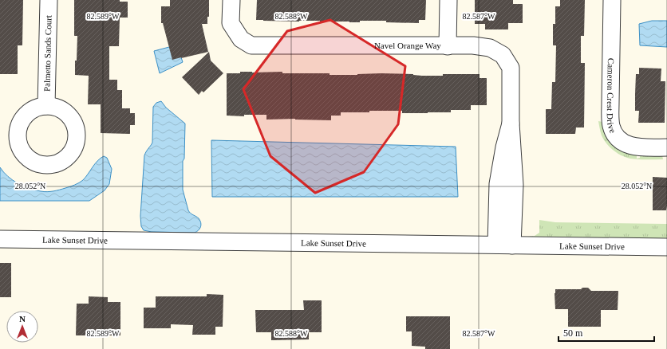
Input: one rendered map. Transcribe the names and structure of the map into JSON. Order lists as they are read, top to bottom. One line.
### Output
{"streets":{"street":["Navel Orange Way","Palmetto Sands Court","Cameron Crest Drive","Lake Sunset Drive"]},"scale_bar":"50 m","north":"top","coordinates":["82.589°W","82.588°W","82.587°W","28.052°N"]}
